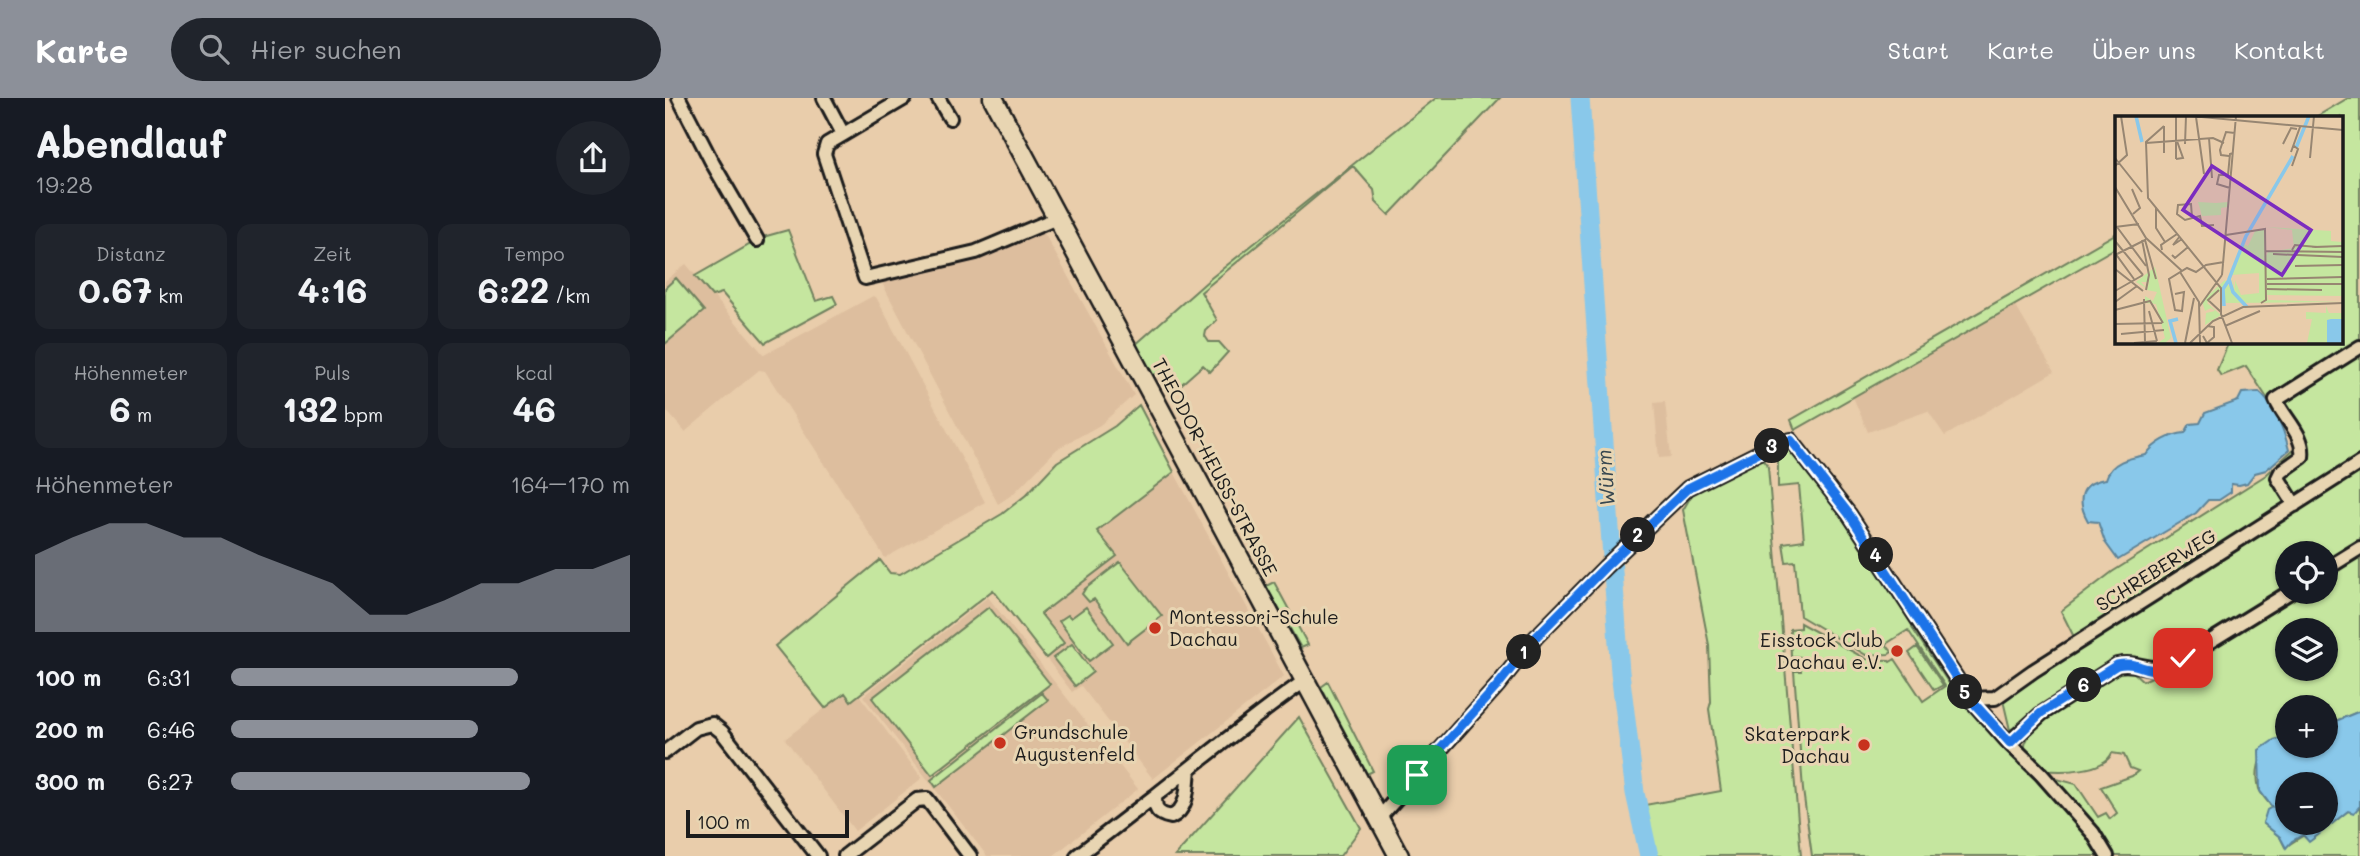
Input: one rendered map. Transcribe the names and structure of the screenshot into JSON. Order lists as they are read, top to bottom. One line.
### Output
{"streets":{"street":["THEODOR-HEUSS-STRASSE","SCHREBERWEG"]},"water":["Würm"],"places":["Montessori-Schule Dachau","Eisstock Club Dachau e.V.","Grundschule Augustenfeld","Skaterpark Dachau"],"scale_bar":"100 m","page":{"header":"Karte","search":"Hier suchen","nav":["Start","Karte","Über uns","Kontakt"],"heading":["Abendlauf","19:28"],"stats":[["Distanz","0.67 km"],["Zeit","4:16"],["Tempo","6:22 /km"],["Höhenmeter","6 m"],["Puls","132 bpm"],["kcal","46"]],"pins":["3","2","4","1","6","5"],"chart":["Höhenmeter","164–170 m"],"map_buttons":["+","−"],"list":[{"name":"100 m","note":"6:31"},{"name":"200 m","note":"6:46"},{"name":"300 m","note":"6:27"}],"scale":"100 m"}}
